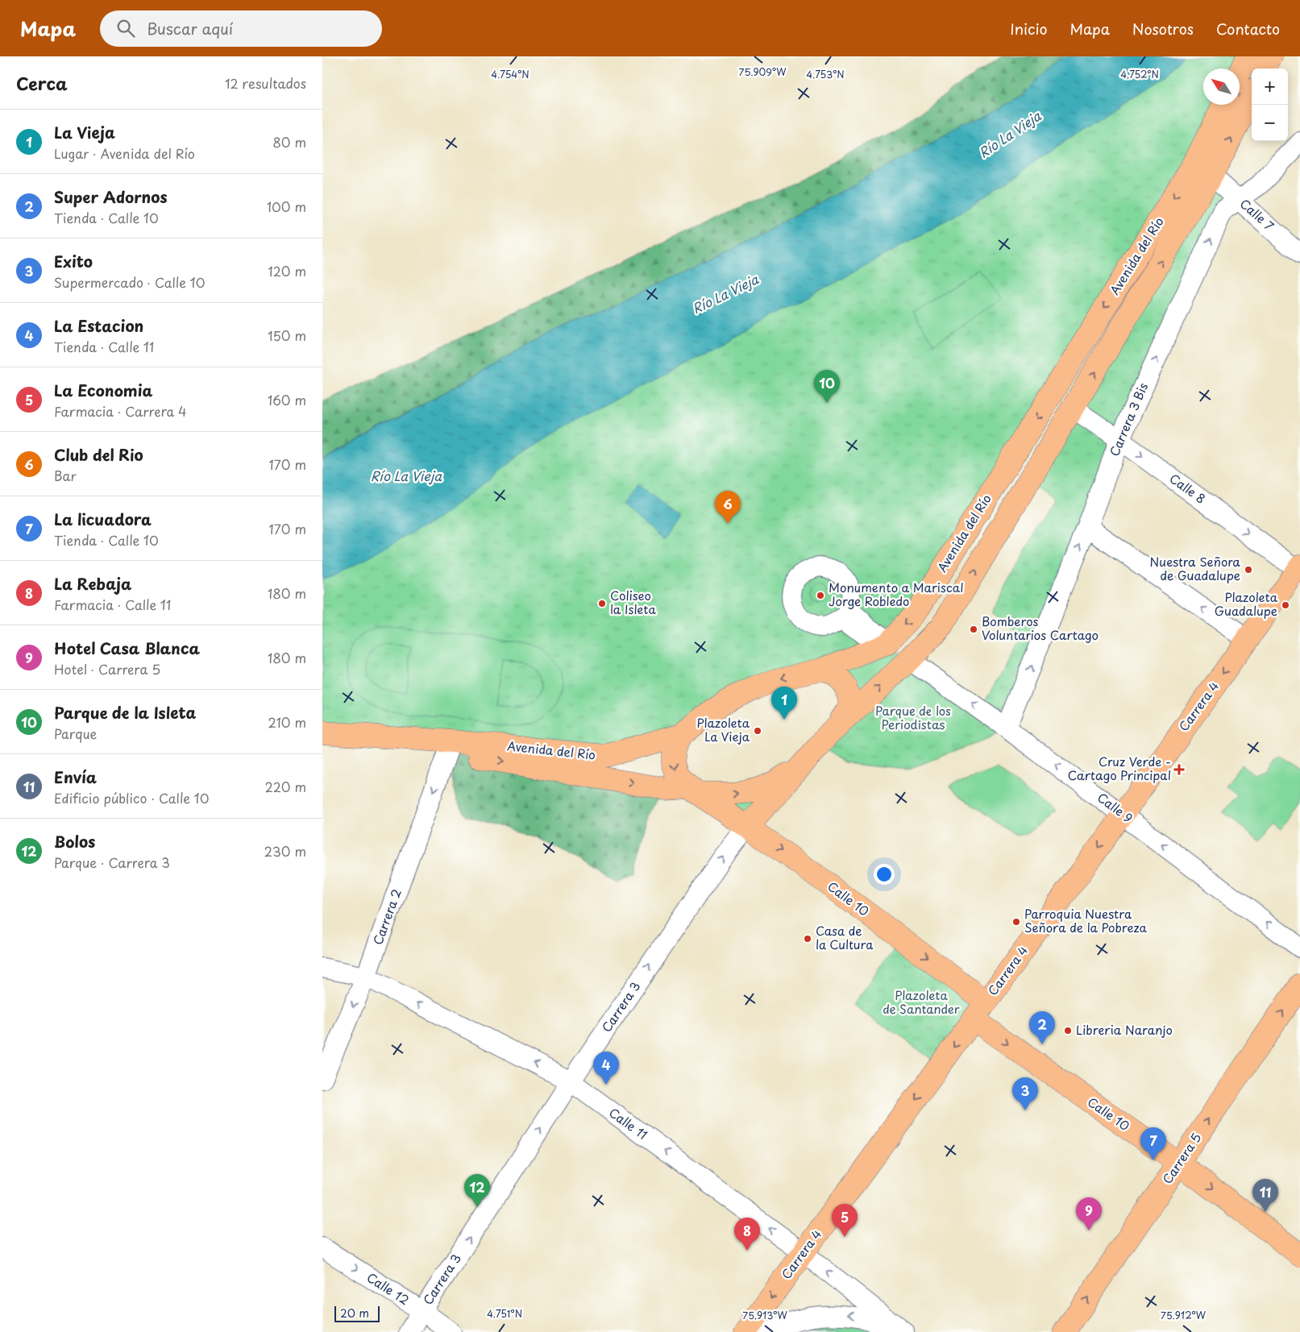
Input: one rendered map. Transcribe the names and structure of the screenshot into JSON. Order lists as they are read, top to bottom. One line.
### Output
{"streets":{"main road":["Avenida del Río","Carrera 4","Calle 9","Calle 10","Carrera 3","Carrera 5"],"street":["Calle 7","Carrera 3 Bis","Calle 8","Carrera 2","Calle 11","Calle 12"]},"crossings":[["Calle 7","Avenida del Río"],["Calle 7","Carrera 3 Bis"],["Avenida del Río","Calle 8"],["Avenida del Río","Calle 9"],["Avenida del Río","Calle 10"],["Avenida del Río","Carrera 2"],["Avenida del Río","Carrera 3"],["Carrera 3 Bis","Calle 8"],["Carrera 3 Bis","Calle 9"],["Calle 8","Carrera 4"],["Carrera 4","Calle 9"],["Carrera 4","Calle 10"],["Carrera 4","Calle 11"],["Calle 10","Carrera 3"],["Calle 10","Carrera 5"],["Carrera 2","Calle 11"],["Carrera 3","Calle 11"],["Carrera 3","Calle 12"]],"one_way":["Carrera 3 Bis","Carrera 4","Calle 9","Calle 10","Carrera 2","Carrera 3","Calle 11","Carrera 5","Calle 12"],"water":["Río La Vieja"],"parks":["Parque de los Periodistas","Plazoleta de Santander"],"places":{"other":["Nuestra Señora de Guadalupe","Monumento a Mariscal Jorge Robledo","Coliseo la Isleta","Plazoleta Guadalupe","Bomberos Voluntarios Cartago","Plazoleta La Vieja","Parroquia Nuestra Señora de la Pobreza","Casa de la Cultura","Libreria Naranjo"],"health":["Cruz Verde - Cartago Principal"]},"scale_bar":"20 m","north":"top left","page":{"header":"Mapa","search":"Buscar aquí","nav":["Inicio","Mapa","Nosotros","Contacto"],"heading":["Cerca","12 resultados"],"map_buttons":["+","−"],"list":[{"mark":"1","name":"La Vieja","note":"Lugar · Avenida del Río","value":"80 m"},{"mark":"2","name":"Super Adornos","note":"Tienda · Calle 10","value":"100 m"},{"mark":"3","name":"Exito","note":"Supermercado · Calle 10","value":"120 m"},{"mark":"4","name":"La Estacion","note":"Tienda · Calle 11","value":"150 m"},{"mark":"5","name":"La Economia","note":"Farmacia · Carrera 4","value":"160 m"},{"mark":"6","name":"Club del Rio","note":"Bar","value":"170 m"},{"mark":"7","name":"La licuadora","note":"Tienda · Calle 10","value":"170 m"},{"mark":"8","name":"La Rebaja","note":"Farmacia · Calle 11","value":"180 m"},{"mark":"9","name":"Hotel Casa Blanca","note":"Hotel · Carrera 5","value":"180 m"},{"mark":"10","name":"Parque de la Isleta","note":"Parque","value":"210 m"},{"mark":"11","name":"Envía","note":"Edificio público · Calle 10","value":"220 m"},{"mark":"12","name":"Bolos","note":"Parque · Carrera 3","value":"230 m"}],"pins":["10","6","1","2","4","3","7","12","11","9","5","8"],"scale":"20 m"},"coordinates":["75.909°W","4.754°N","4.753°N","4.752°N","4.751°N","75.913°W","75.912°W"]}
